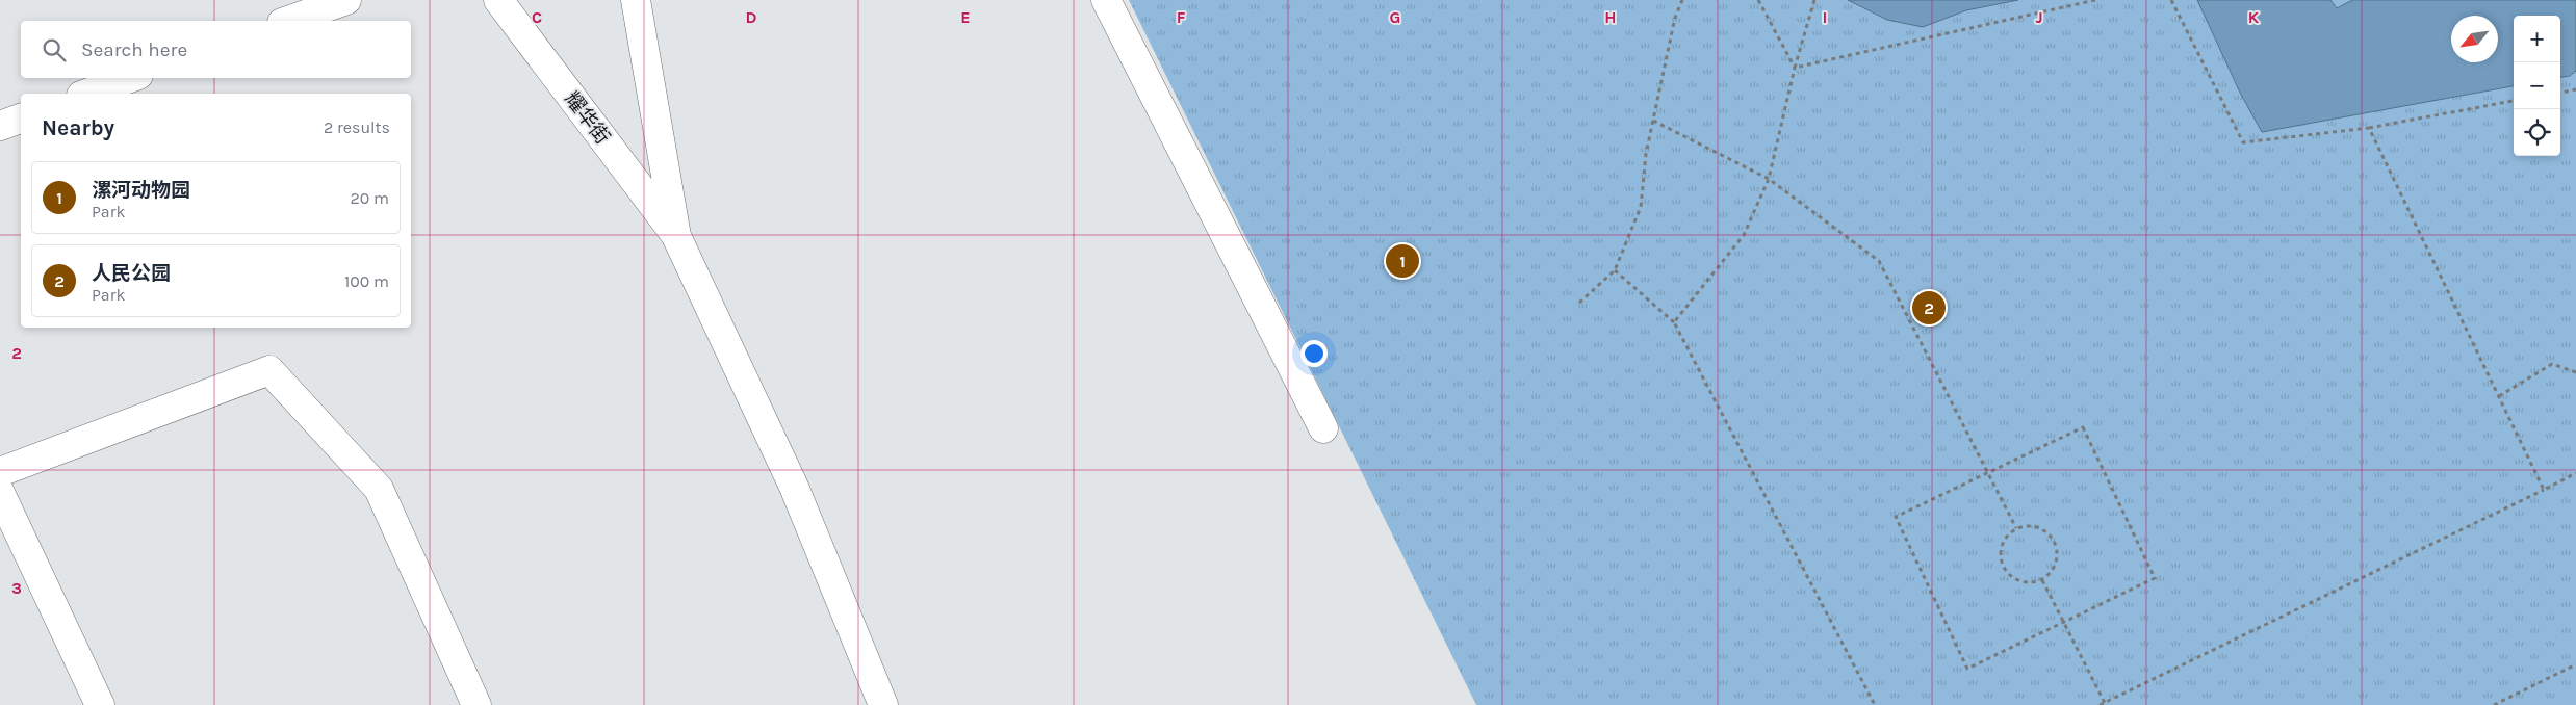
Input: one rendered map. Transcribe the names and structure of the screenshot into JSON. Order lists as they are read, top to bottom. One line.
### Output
{"streets":{"street":["耀华街"]},"north":"bottom left","page":{"map_buttons":["+","−"],"search":"Search here","heading":["Nearby","2 results"],"list":[{"mark":"1","name":"漯河动物园","note":"Park","value":"20 m"},{"mark":"2","name":"人民公园","note":"Park","value":"100 m"}],"pins":["1","2"]},"grid":{"columns":["C","D","E","F","G","H","I","J","K"],"rows":["2","3"]}}
